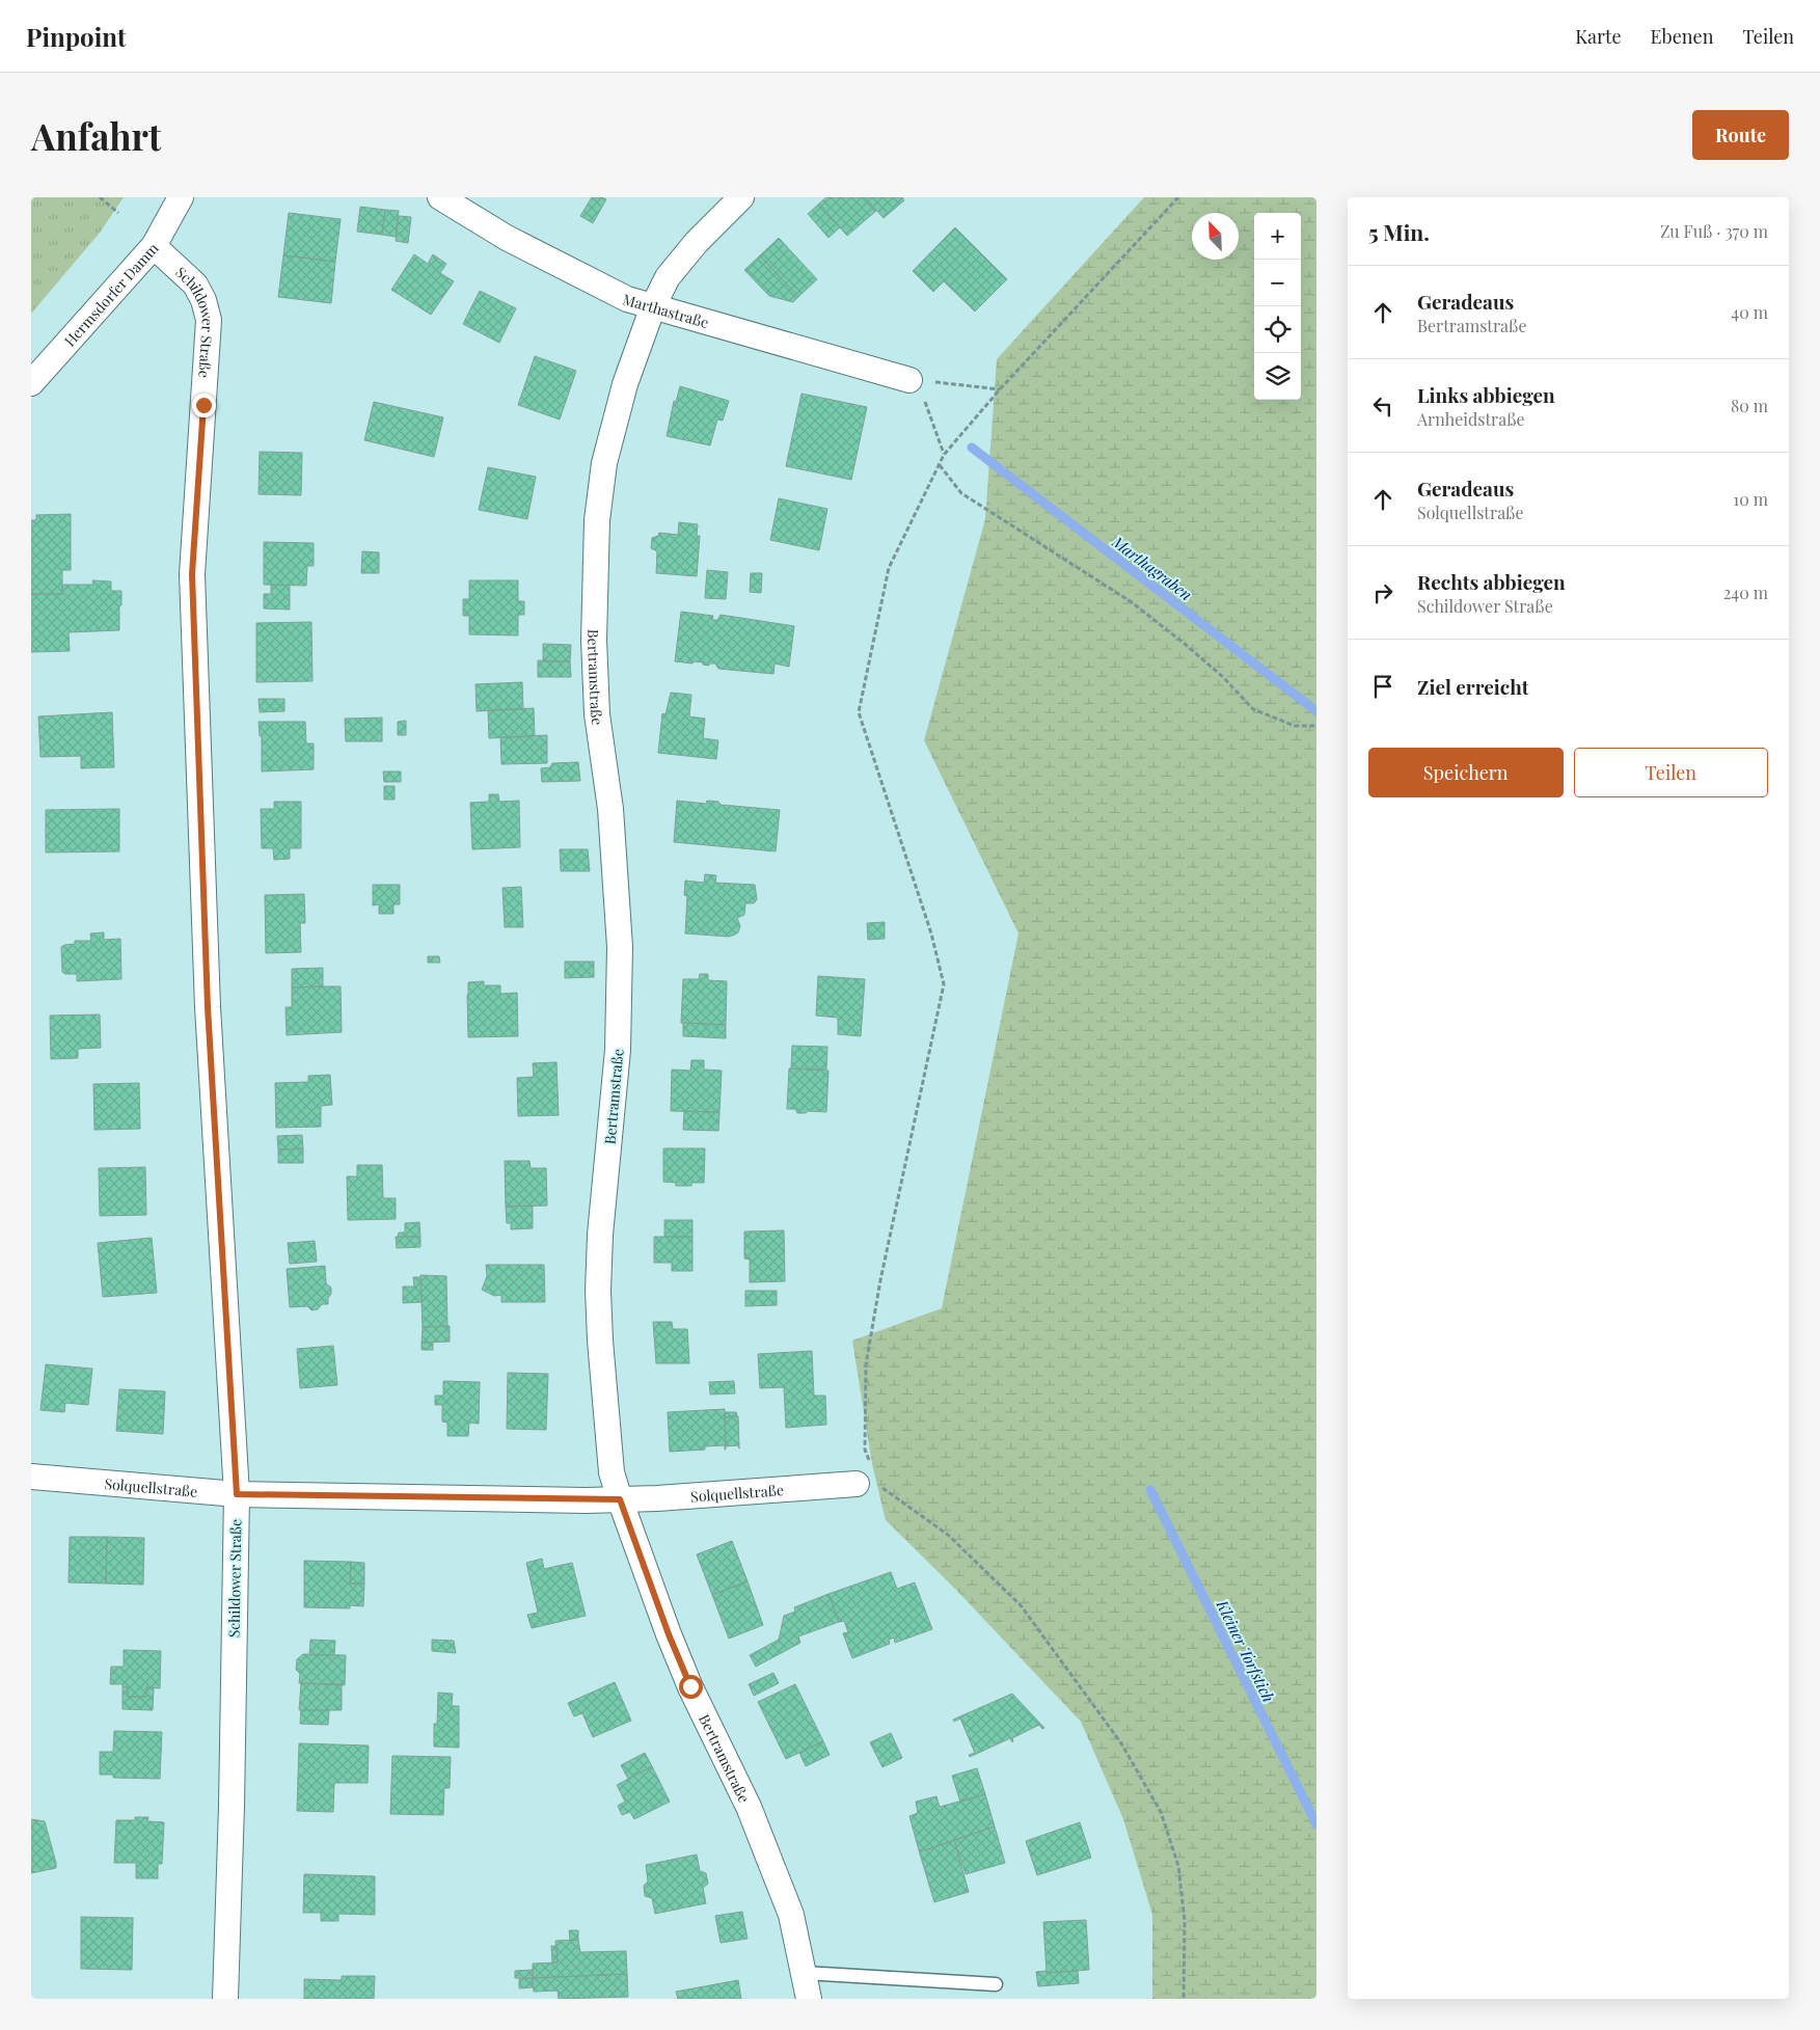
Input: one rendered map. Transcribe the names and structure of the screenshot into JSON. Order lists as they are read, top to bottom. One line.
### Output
{"streets":{"street":["Hermsdorfer Damm","Marthastraße","Schildower Straße","Bertramstraße","Solquellstraße"]},"crossings":[["Hermsdorfer Damm","Schildower Straße"],["Marthastraße","Bertramstraße"],["Schildower Straße","Solquellstraße"],["Bertramstraße","Solquellstraße"]],"water":["Marthagraben","Kleiner Torfstich"],"north":"top left","page":{"header":"Pinpoint","nav":["Karte","Ebenen","Teilen"],"buttons":["Route",["Speichern","Teilen"]],"title":"Anfahrt","heading":["5 Min.","Zu Fuß · 370 m"],"map_buttons":["+","−"],"list":[["Geradeaus","Bertramstraße","40 m"],["Links abbiegen","Arnheidstraße","80 m"],["Geradeaus","Solquellstraße","10 m"],["Rechts abbiegen","Schildower Straße","240 m"],"Ziel erreicht"]}}
